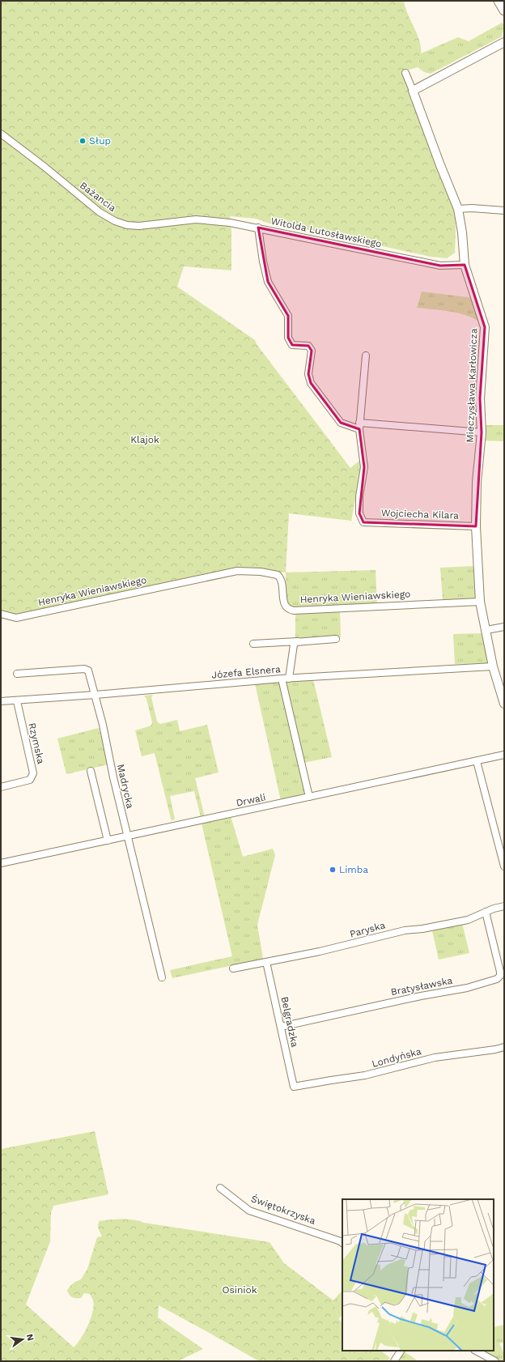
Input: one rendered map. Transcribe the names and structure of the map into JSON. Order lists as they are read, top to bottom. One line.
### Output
{"streets":{"street":["Bażancia","Witolda Lutosławskiego","Mieczysława Karłowicza","Wojciecha Kilara","Henryka Wieniawskiego","Józefa Elsnera","Rzymska","Madrycka","Drwali","Paryska","Bratysławska","Belgradzka","Londyńska","Świętokrzyska"]},"crossings":[["Bażancia","Witolda Lutosławskiego"],["Witolda Lutosławskiego","Mieczysława Karłowicza"],["Witolda Lutosławskiego","Wojciecha Kilara"],["Mieczysława Karłowicza","Wojciecha Kilara"],["Mieczysława Karłowicza","Henryka Wieniawskiego"],["Józefa Elsnera","Rzymska"],["Józefa Elsnera","Madrycka"],["Madrycka","Drwali"],["Paryska","Bratysławska"],["Paryska","Belgradzka"],["Bratysławska","Belgradzka"],["Belgradzka","Londyńska"]],"parks":["Klajok","Osiniok"],"places":["Słup","Limba"],"north":"right"}
